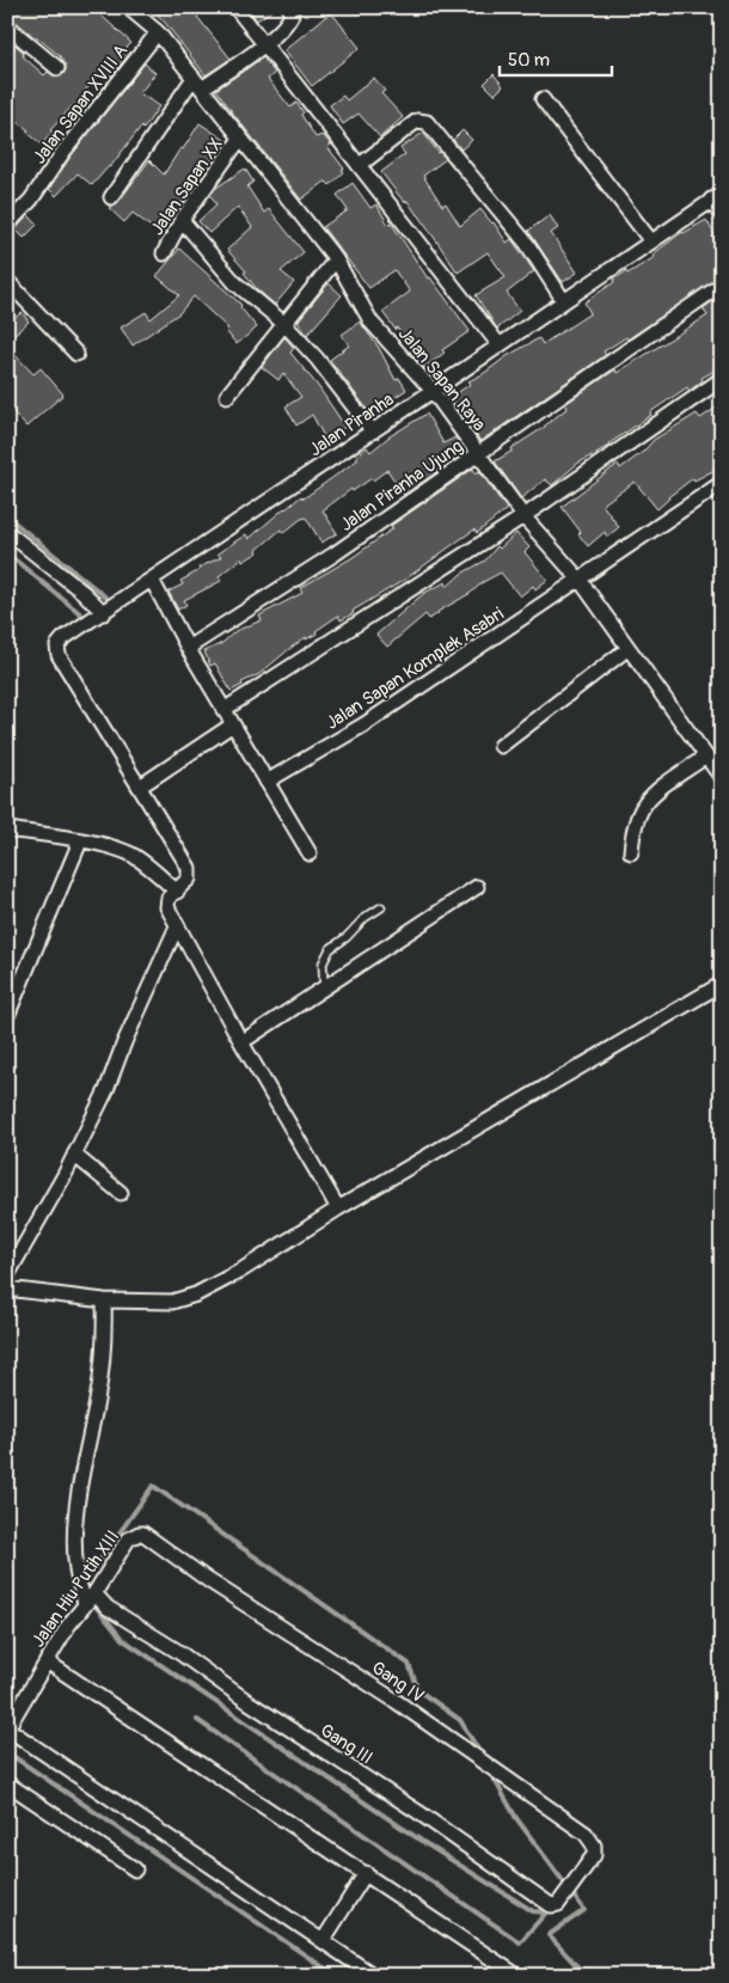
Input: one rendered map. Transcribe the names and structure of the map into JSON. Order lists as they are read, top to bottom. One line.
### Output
{"streets":{"street":["Jalan Sapan XVIII A","Jalan Sapan XX","Jalan Sapan Raya","Jalan Piranha","Jalan Piranha Ujung","Jalan Sapan Komplek Asabri","Jalan Hiu Putih XIII","Gang IV","Gang III"]},"crossings":[["Jalan Sapan XVIII A","Jalan Sapan Raya"],["Jalan Sapan XX","Jalan Sapan Raya"],["Jalan Sapan Raya","Jalan Piranha"],["Jalan Sapan Raya","Jalan Piranha Ujung"],["Jalan Sapan Raya","Jalan Sapan Komplek Asabri"],["Jalan Hiu Putih XIII","Gang IV"],["Jalan Hiu Putih XIII","Gang III"],["Gang IV","Gang III"]],"scale_bar":"50 m"}
